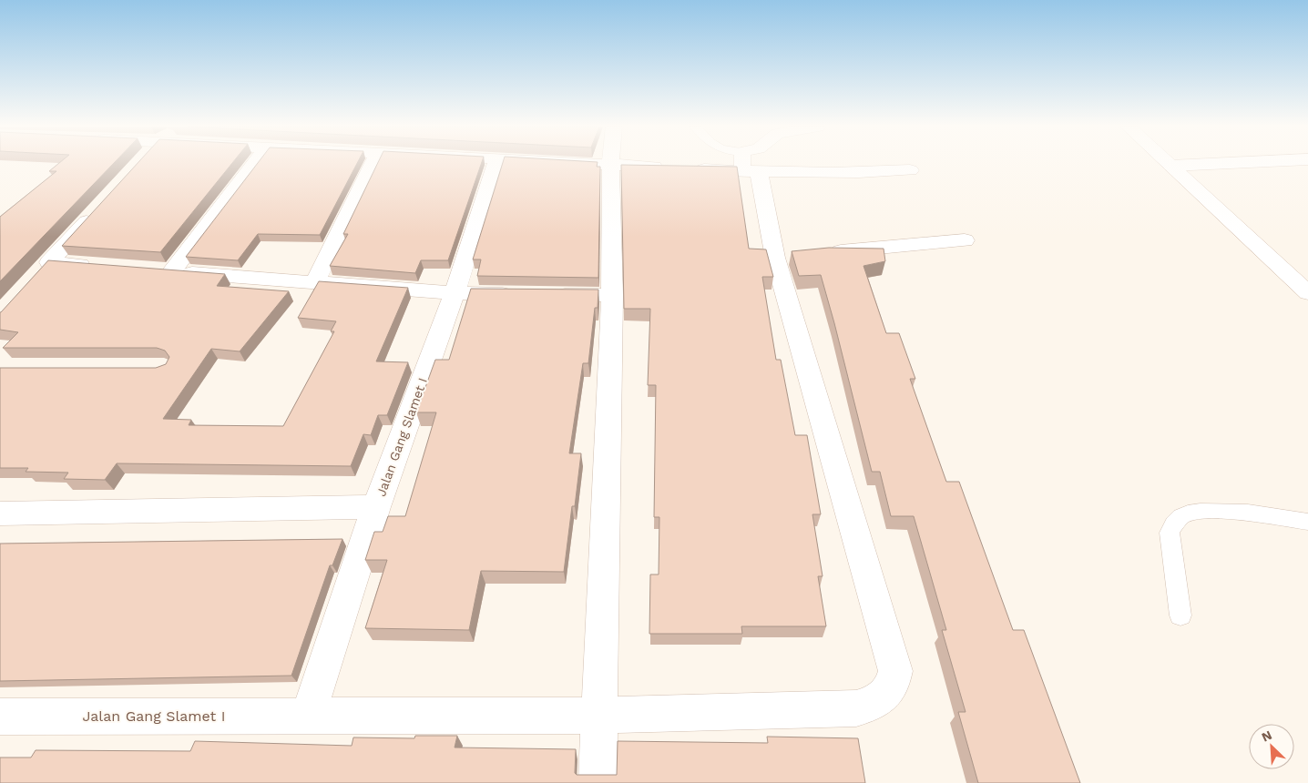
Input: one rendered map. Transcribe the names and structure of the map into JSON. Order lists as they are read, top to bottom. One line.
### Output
{"streets":{"street":["Jalan Gang Slamet I"]},"north":"top left"}
